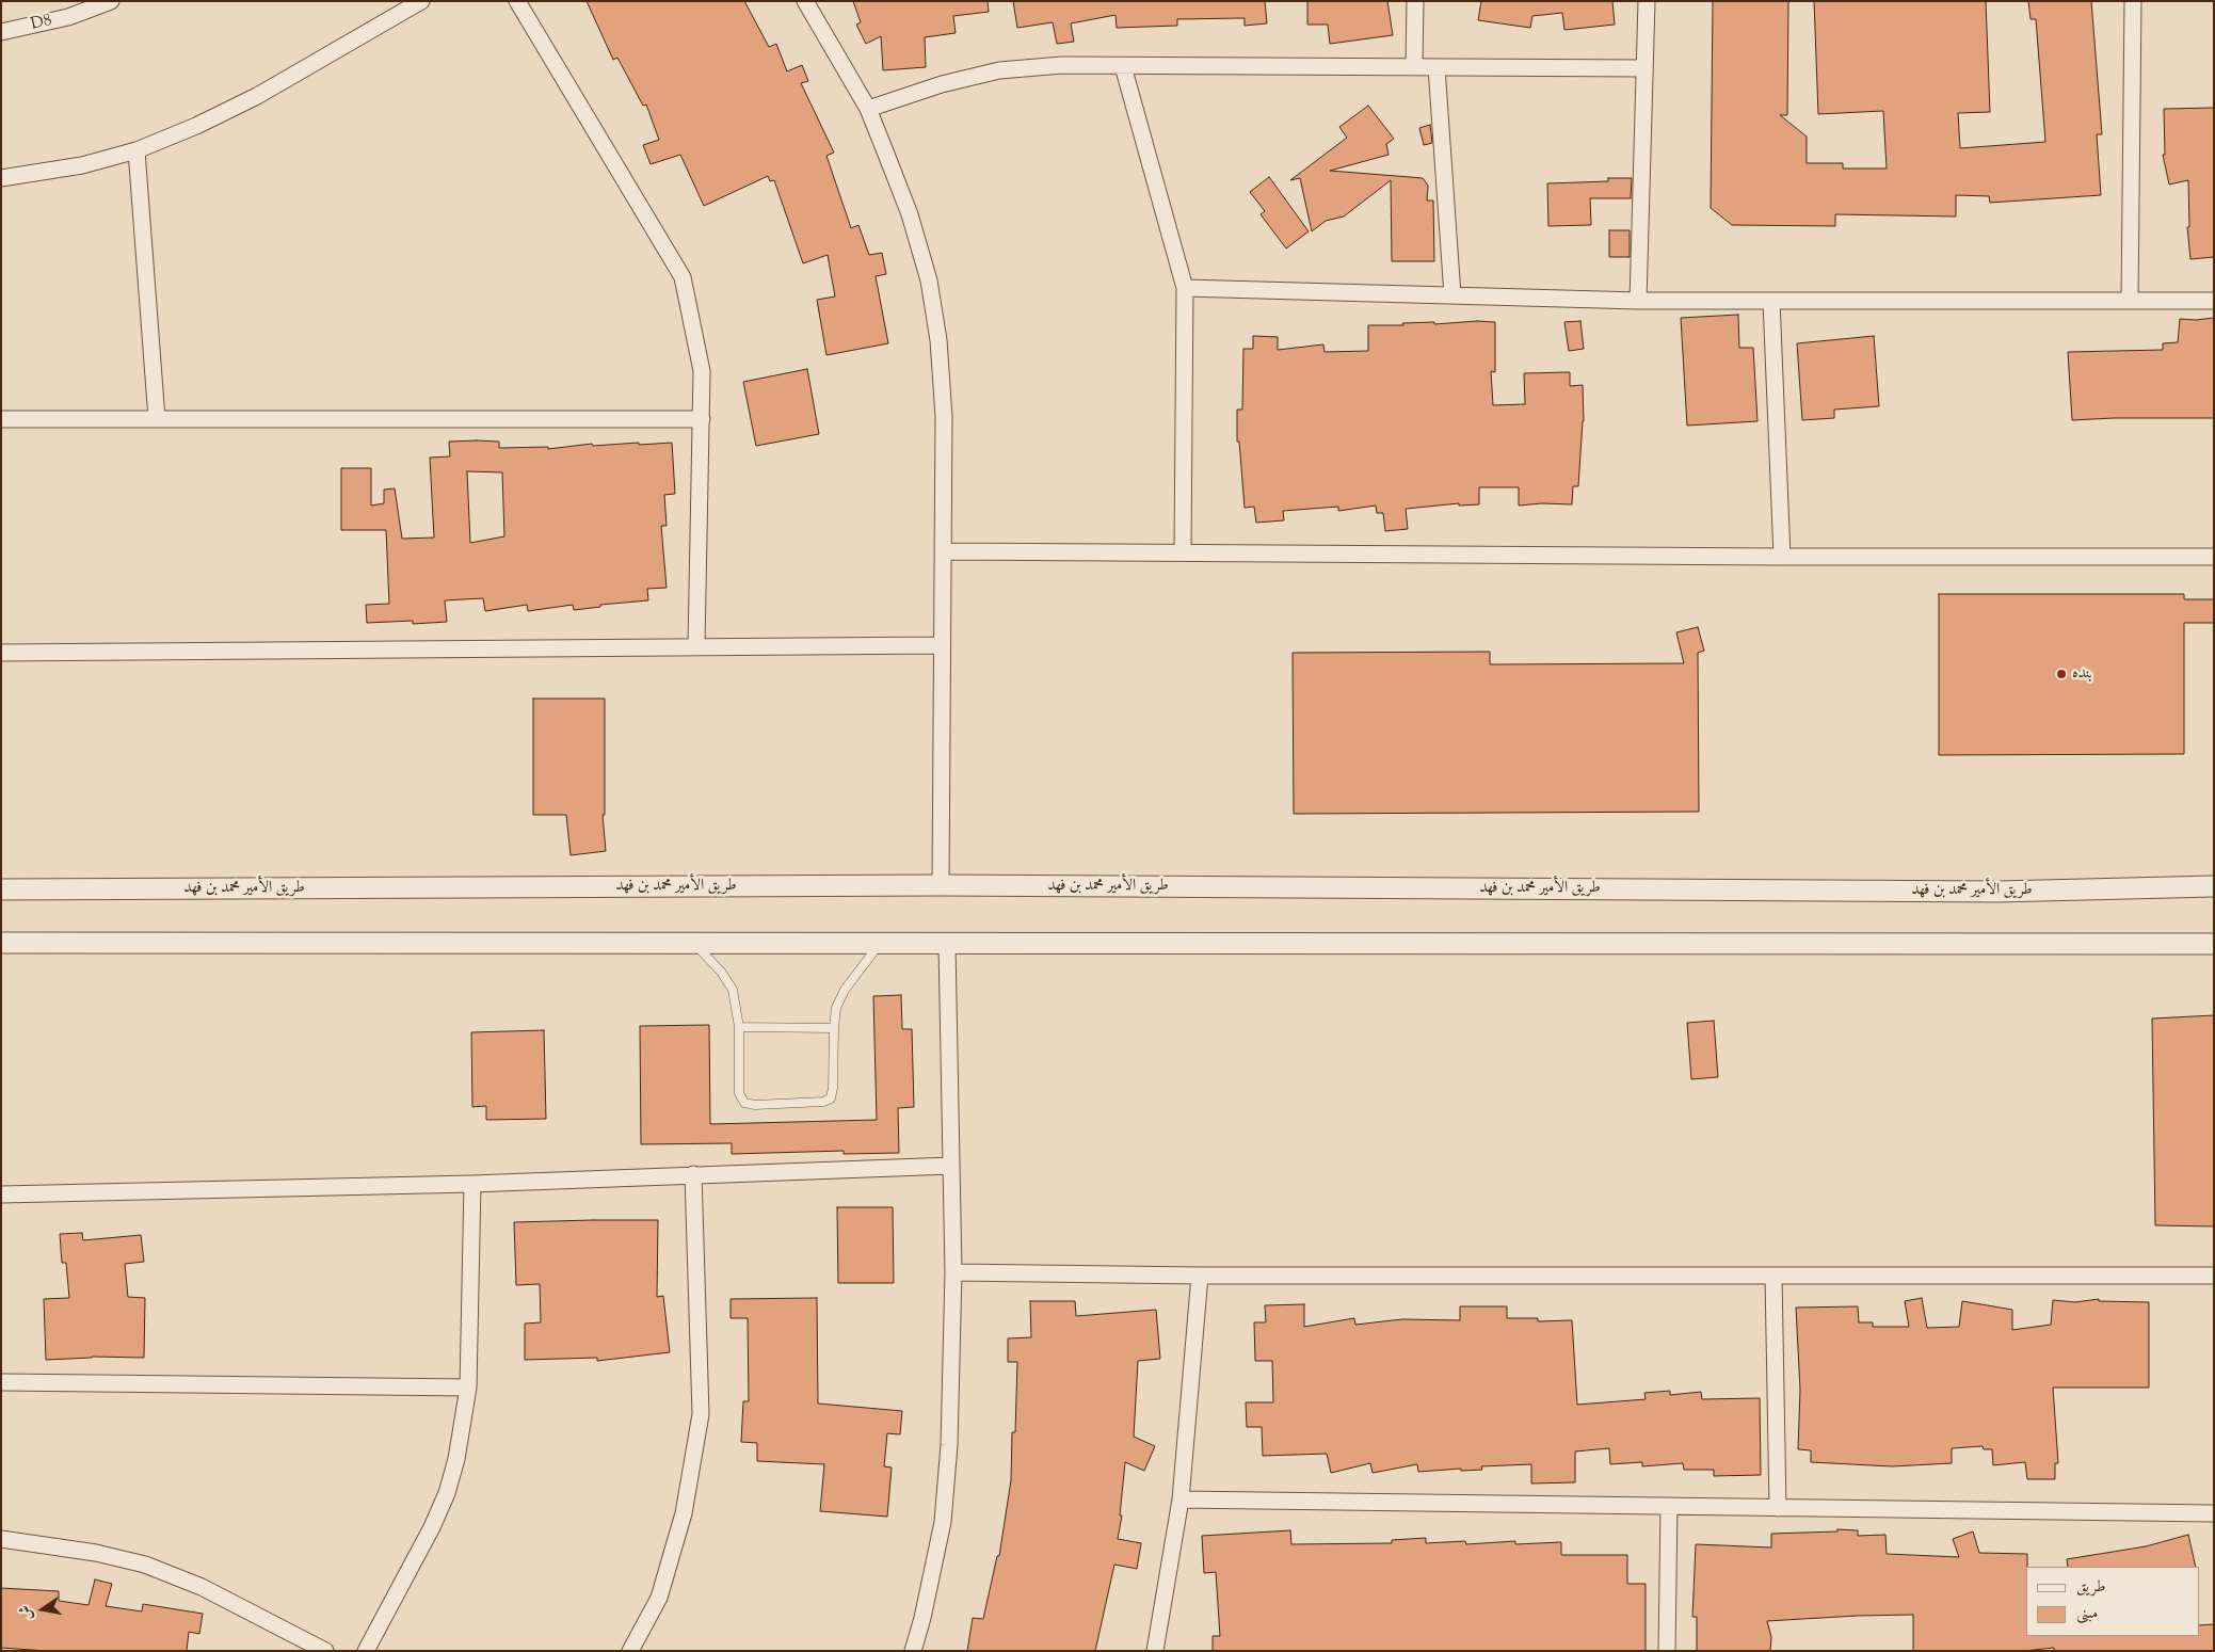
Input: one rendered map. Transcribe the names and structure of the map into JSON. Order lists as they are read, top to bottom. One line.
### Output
{"streets":{"street":["D8","طريق الأمير محمد بن فهد"]},"places":["بنده"],"legend":["طريق","مبنى"],"north":"left"}
